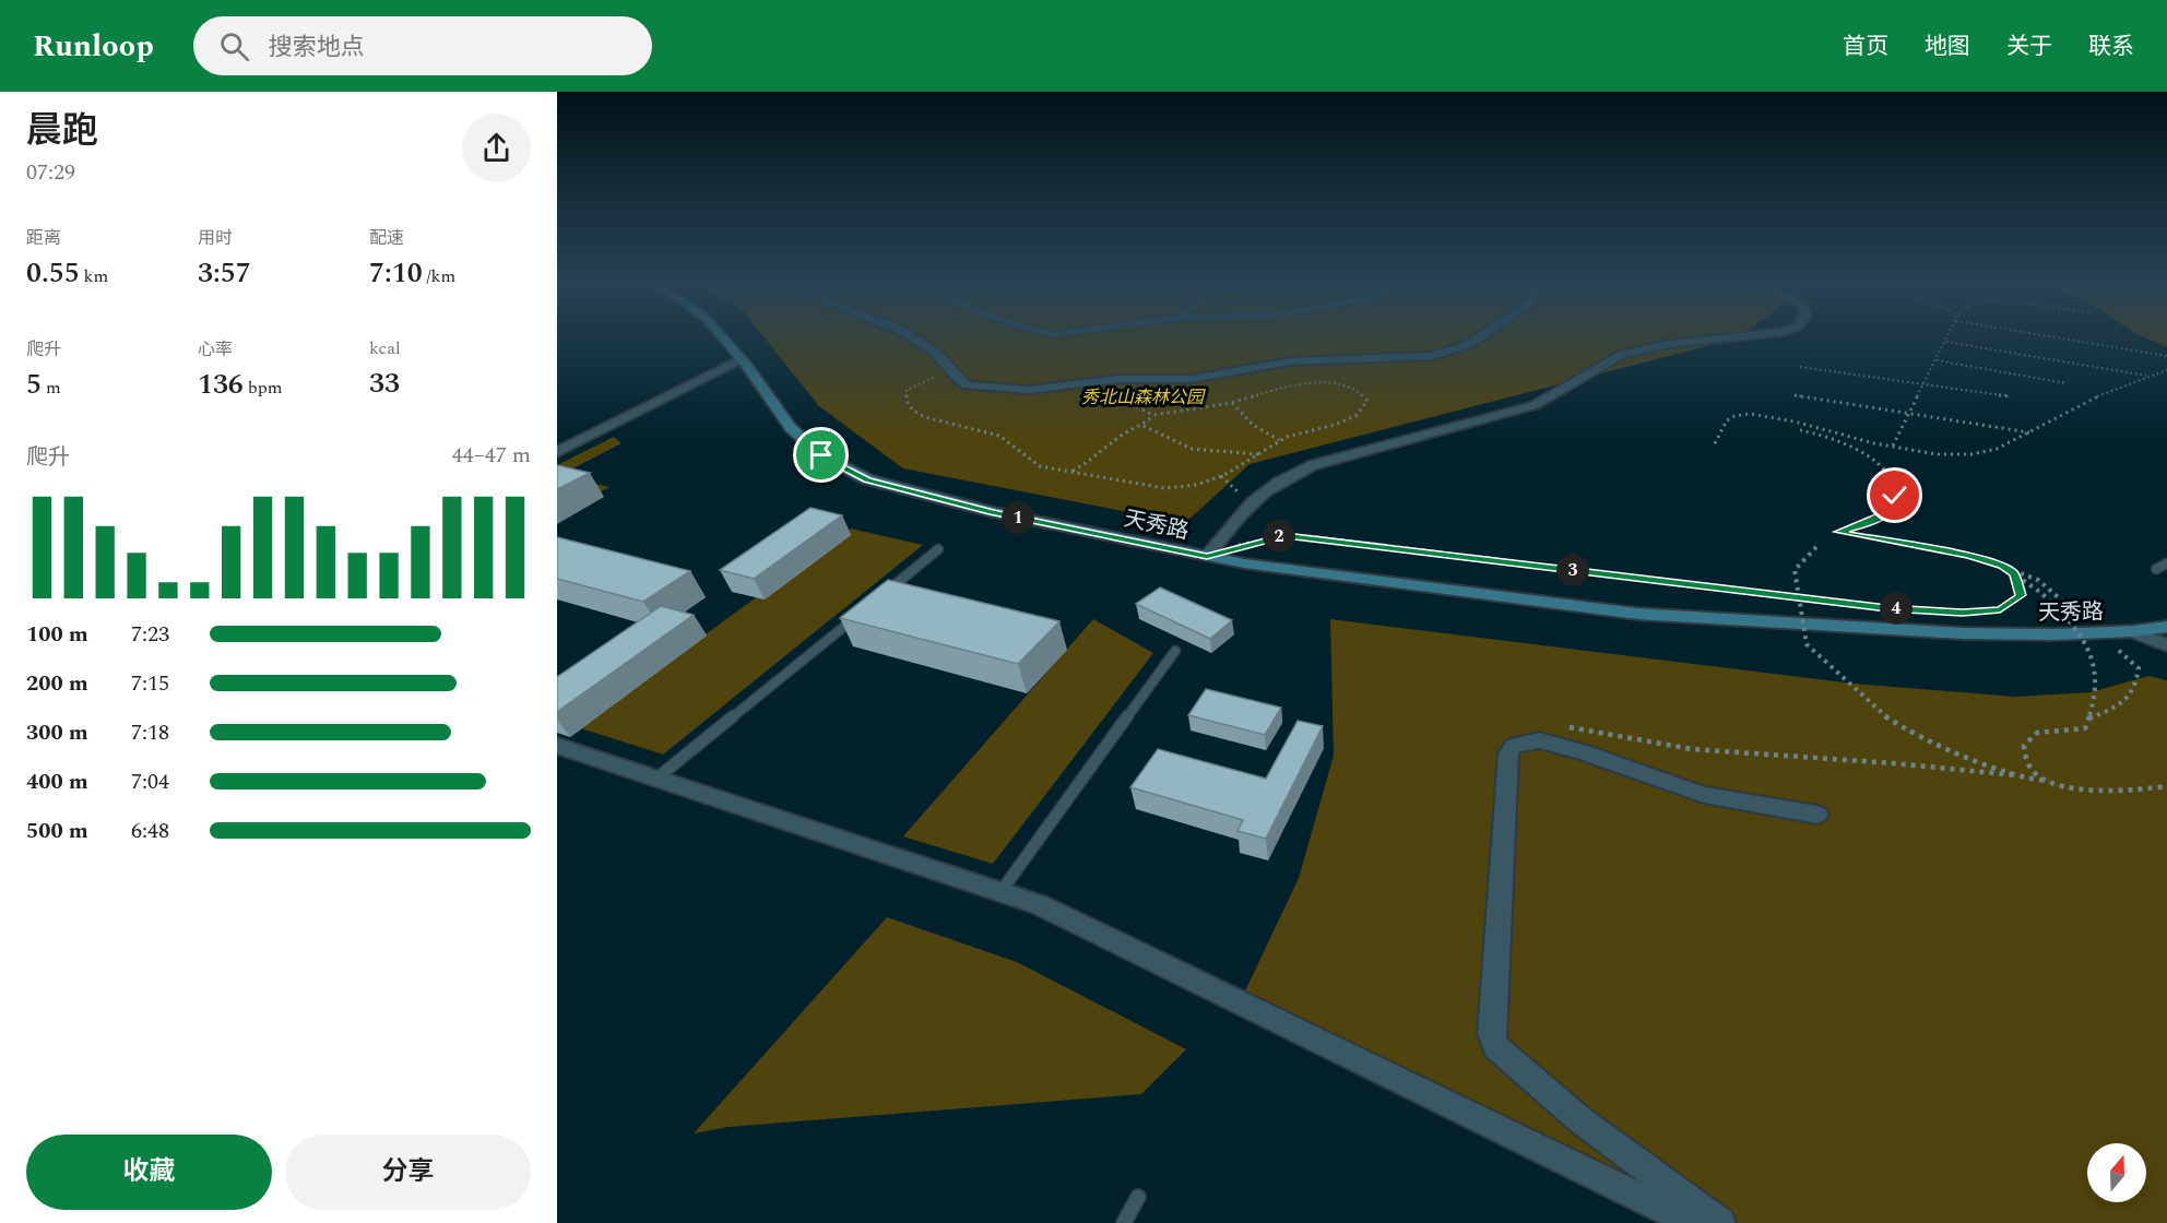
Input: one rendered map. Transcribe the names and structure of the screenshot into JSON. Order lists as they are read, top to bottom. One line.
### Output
{"streets":{"main road":["天秀路"]},"parks":["秀北山森林公园"],"north":"top","page":{"header":"Runloop","search":"搜索地点","nav":["首页","地图","关于","联系"],"heading":["晨跑","07:29"],"stats":[["距离","0.55 km"],["用时","3:57"],["配速","7:10 /km"],["爬升","5 m"],["心率","136 bpm"],["kcal","33"]],"chart":["爬升","44–47 m"],"pins":["1","2","3","4"],"list":[{"name":"100 m","note":"7:23"},{"name":"200 m","note":"7:15"},{"name":"300 m","note":"7:18"},{"name":"400 m","note":"7:04"},{"name":"500 m","note":"6:48"}],"buttons":["收藏","分享"]}}
